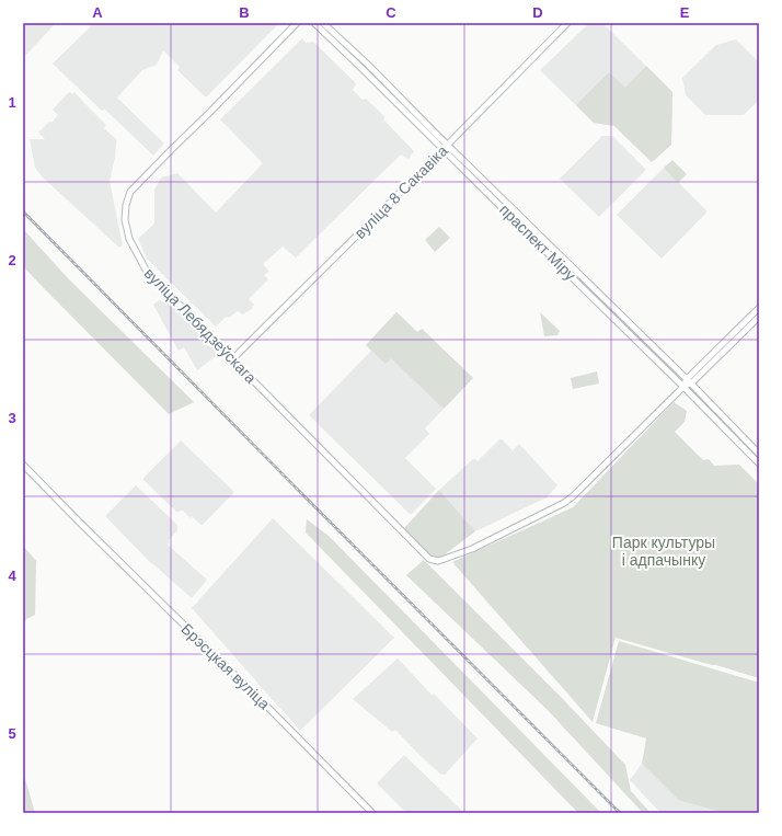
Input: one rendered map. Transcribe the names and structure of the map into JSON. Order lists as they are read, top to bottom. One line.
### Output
{"streets":{"main road":["вуліца 8 Сакавіка","праспект Міру","вуліца Лебядзеўскага","Брэсцкая вуліца"]},"crossings":[["вуліца 8 Сакавіка","праспект Міру"],["вуліца 8 Сакавіка","вуліца Лебядзеўскага"],["праспект Міру","вуліца Лебядзеўскага"]],"parks":["Парк культуры і адпачынку"],"grid":{"columns":["A","B","C","D","E"],"rows":["1","2","3","4","5"]}}
